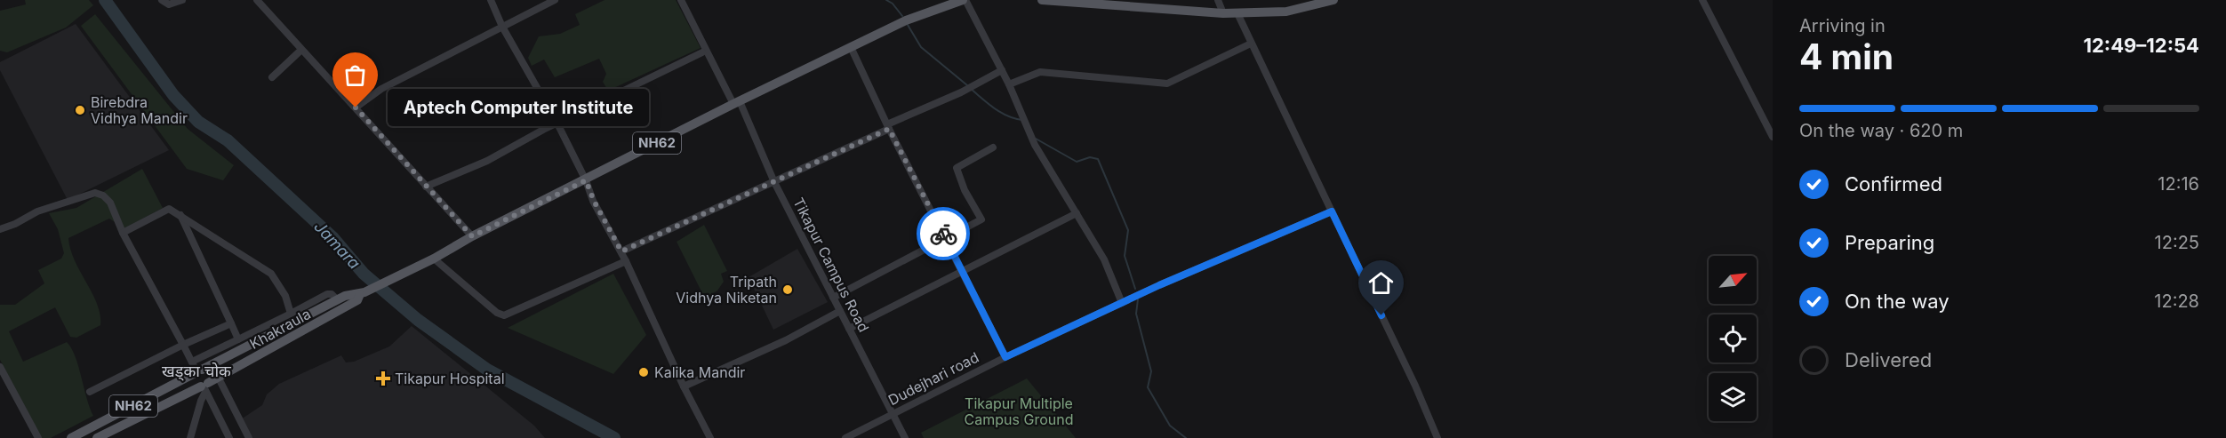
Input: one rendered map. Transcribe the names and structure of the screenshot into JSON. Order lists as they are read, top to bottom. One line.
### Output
{"streets":{"main road":["NH62","Khakraula"],"street":["Tikapur Campus Road","Dudejhari road"]},"crossings":[["NH62","Tikapur Campus Road"],["NH62","Khakraula"],["Tikapur Campus Road","Dudejhari road"]],"districts":["खड्का चोक"],"water":["Jamara"],"parks":["Tikapur Multiple Campus Ground"],"places":{"other":["Aptech Computer Institute","Birebdra Vidhya Mandir","Tripath Vidhya Niketan","Kalika Mandir"],"health":["Tikapur Hospital"]},"north":"top right","page":{"heading":["4 min","Arriving in","12:49–12:54"],"bubble":"Aptech Computer Institute","bar":"On the way · 620 m","list":[["Confirmed","12:16"],["Preparing","12:25"],["On the way","12:28"],"Delivered"]}}
